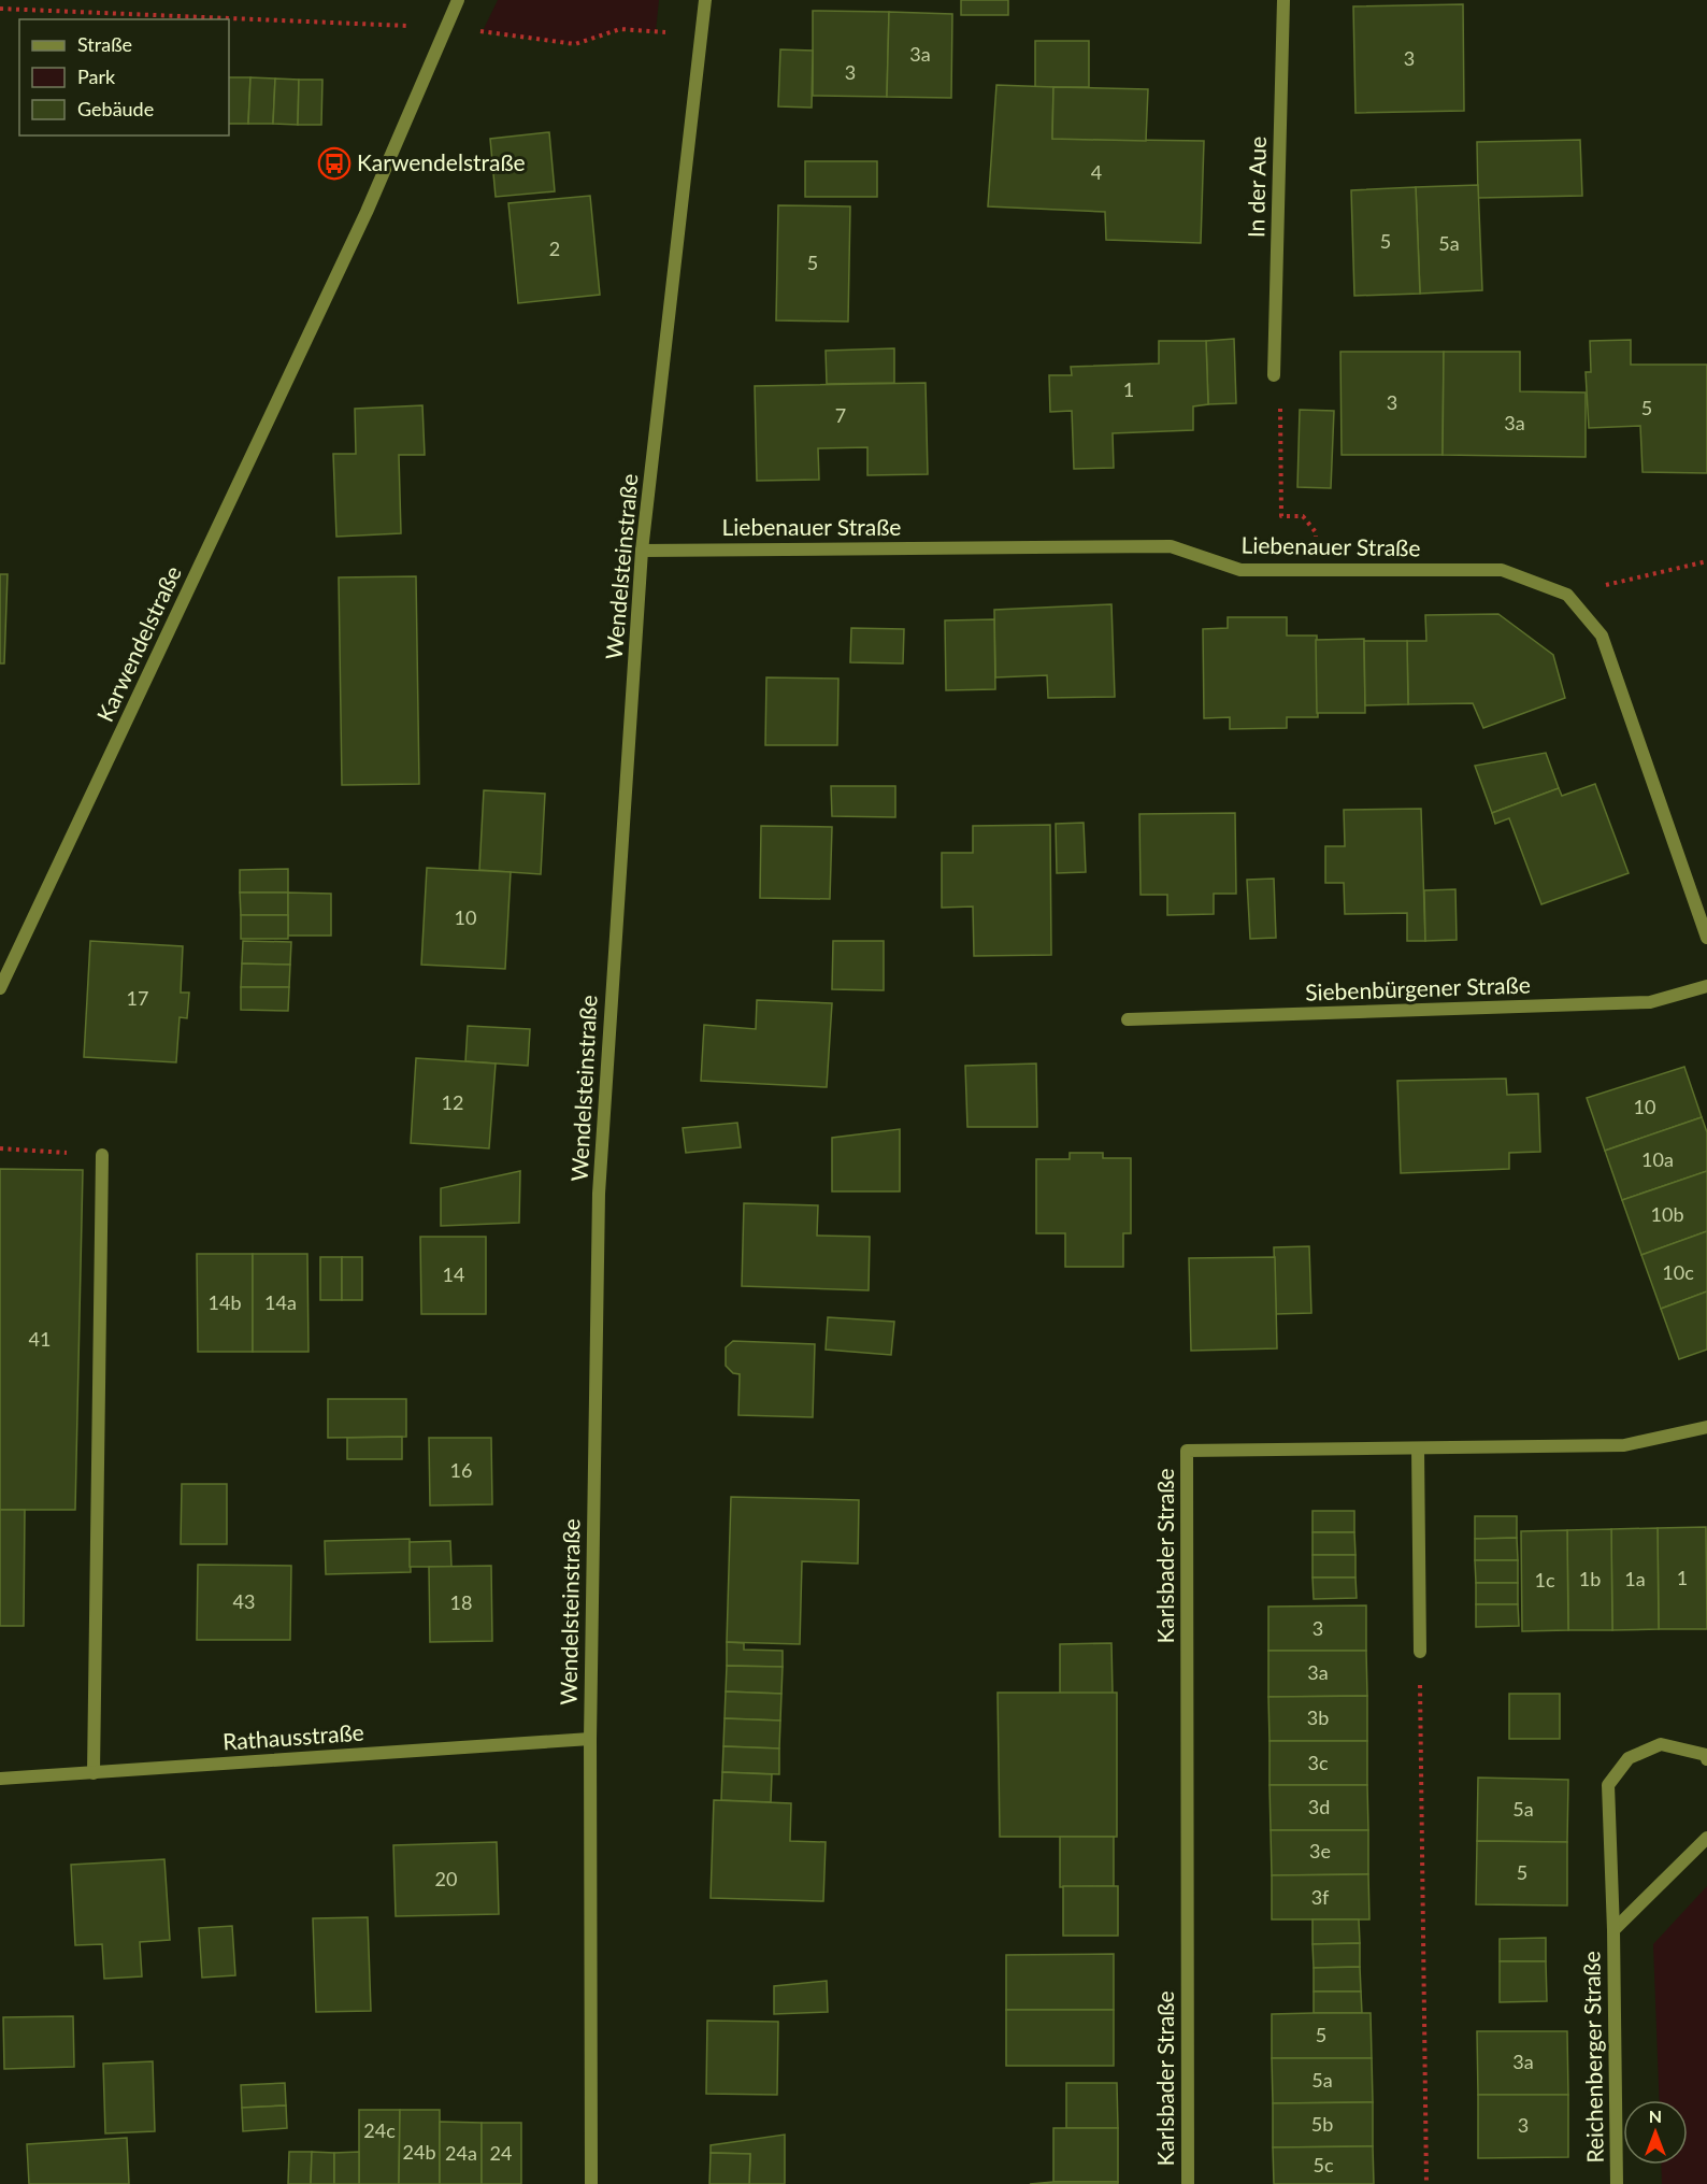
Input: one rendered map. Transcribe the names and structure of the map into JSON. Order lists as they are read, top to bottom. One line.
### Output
{"streets":{"street":["In der Aue","Liebenauer Straße","Wendelsteinstraße","Karwendelstraße","Siebenbürgener Straße","Karlsbader Straße","Rathausstraße","Reichenberger Straße"]},"crossings":[["Liebenauer Straße","Wendelsteinstraße"],["Wendelsteinstraße","Rathausstraße"]],"places":{"bus stop":["Karwendelstraße"]},"house_numbers":["3a","3","3","4","5","5a","2","5","1","3","5","7","3a","10","17","12","10","10a","10b","10c","14","14b","14a","41","16","1","1b","1a","1c","43","18","3","3a","3b","3c","3d","5a","3e","5","20","3f","5","3a","5a","5b","3","24c","24b","24a","24","5c"],"legend":["Straße","Park","Gebäude"],"north":"top"}
